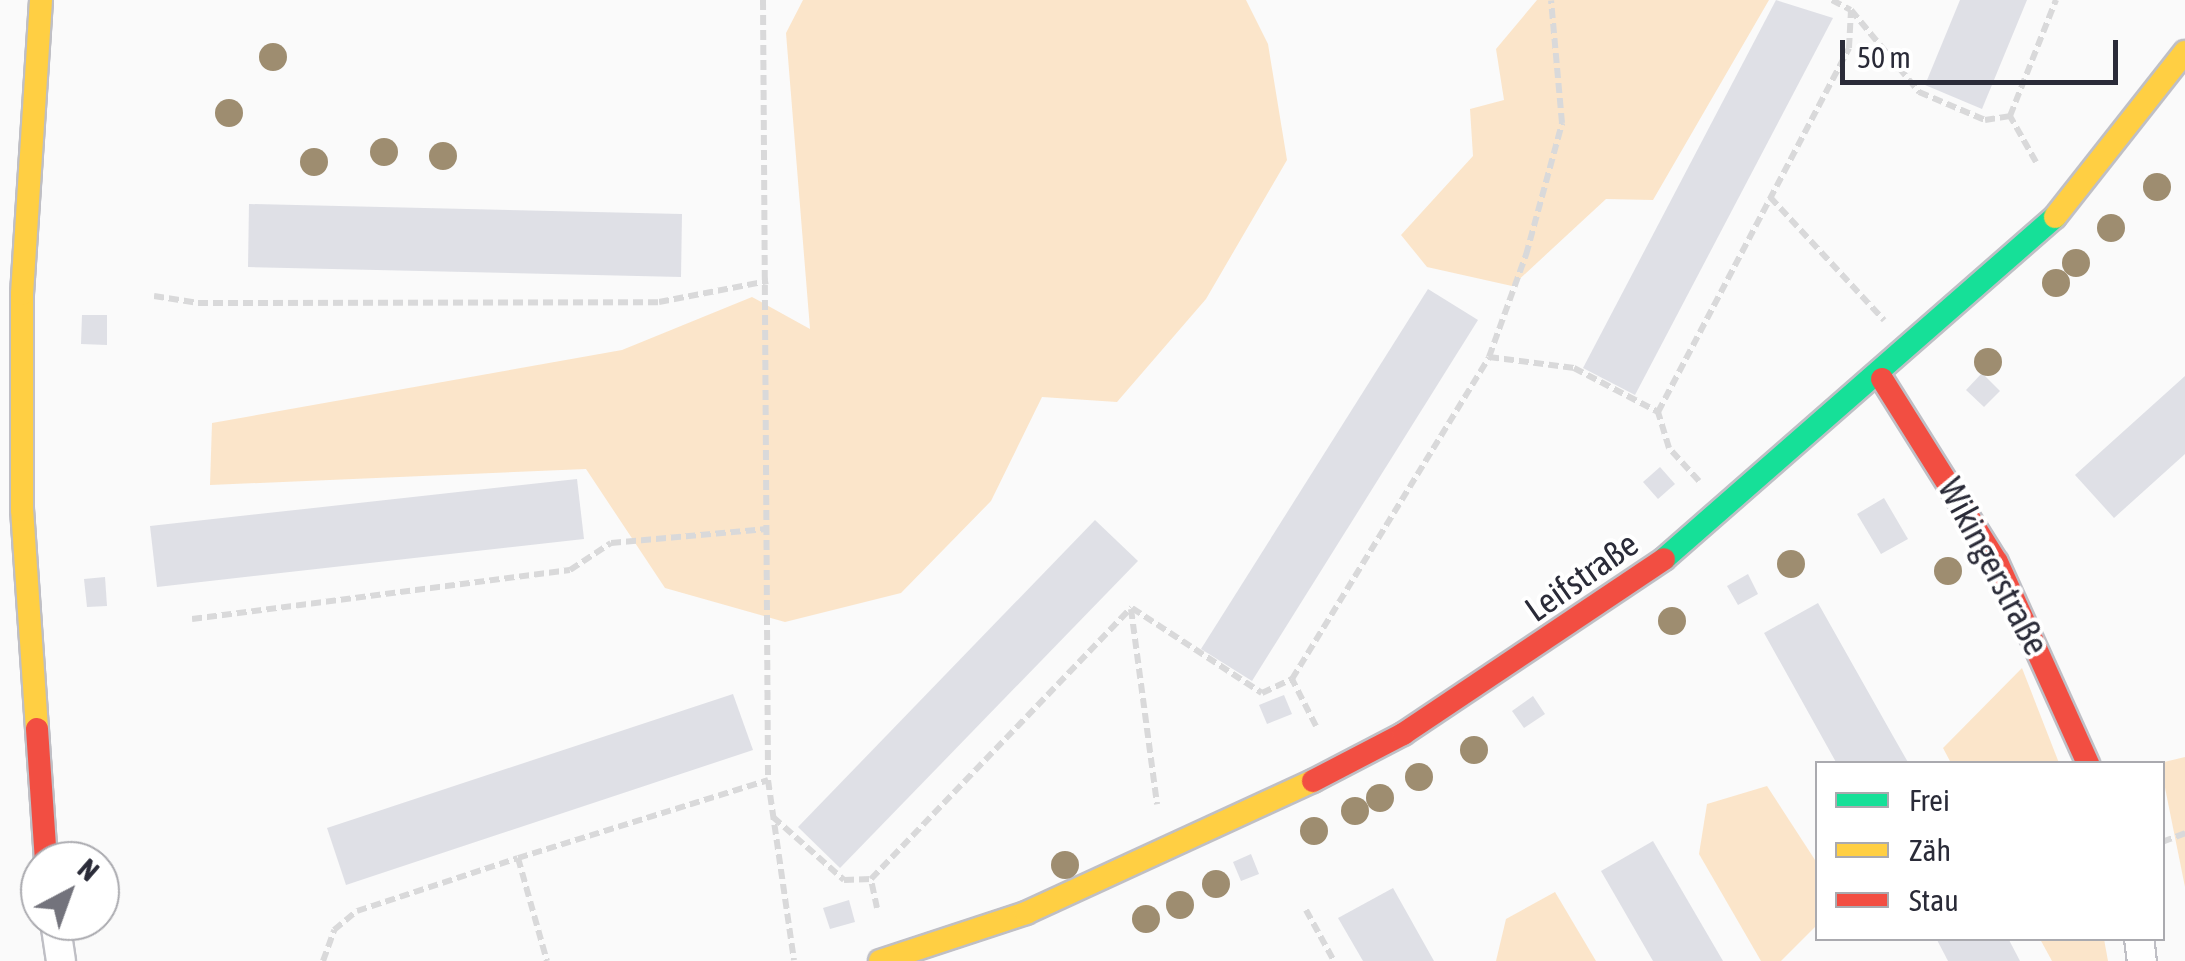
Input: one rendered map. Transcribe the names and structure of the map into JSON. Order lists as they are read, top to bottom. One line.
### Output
{"streets":{"street":["Wikingerstraße","Leifstraße"]},"crossings":[["Wikingerstraße","Leifstraße"]],"legend":["Frei","Zäh","Stau"],"scale_bar":"50 m","north":"top right"}
